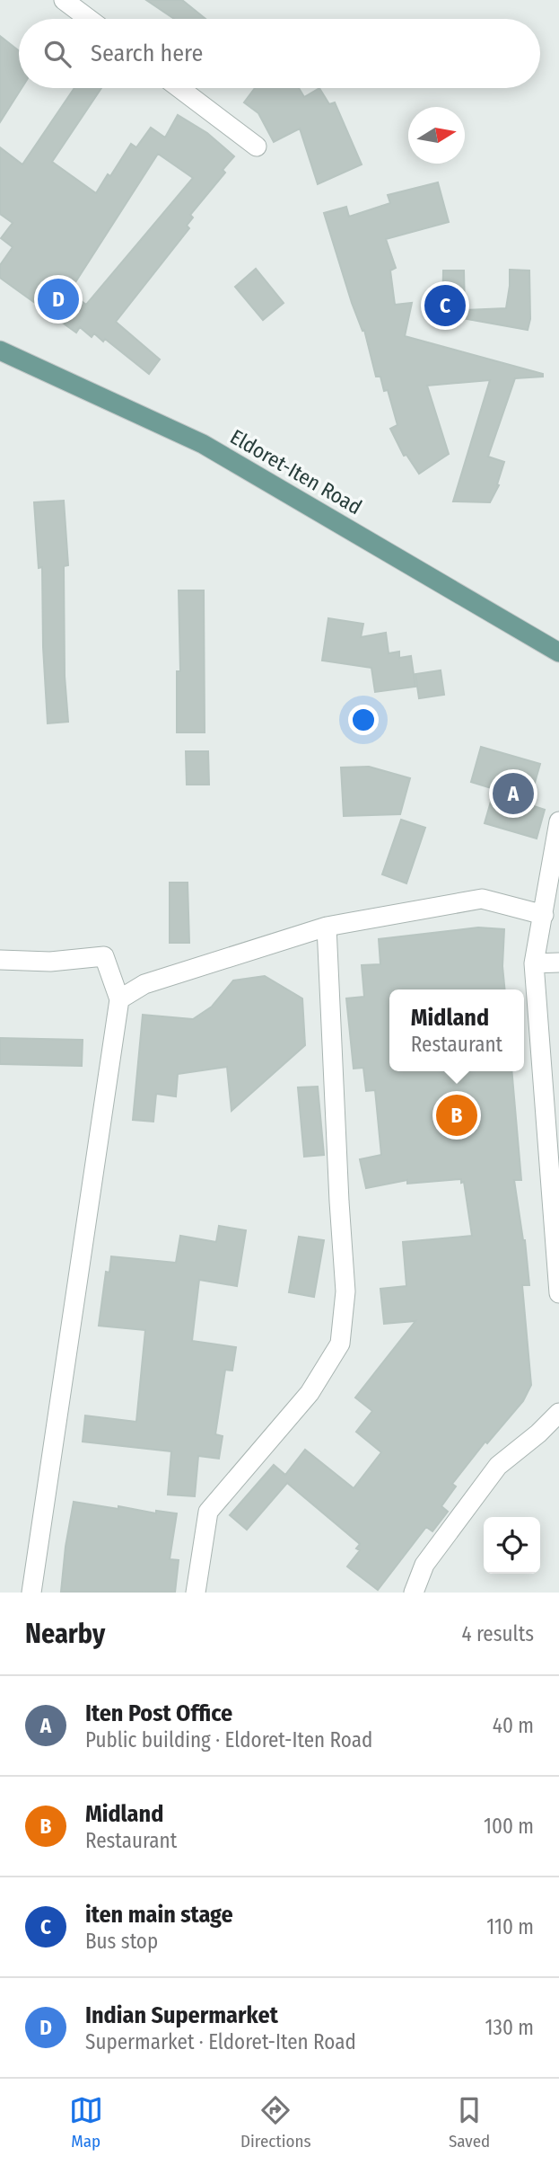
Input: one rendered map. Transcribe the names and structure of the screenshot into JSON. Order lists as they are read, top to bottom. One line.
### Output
{"streets":{"main road":["Eldoret-Iten Road"]},"north":"right","page":{"search":"Search here","pins":["D","C","A","B"],"popup":["Midland","Restaurant"],"heading":["Nearby","4 results"],"list":[{"mark":"A","name":"Iten Post Office","note":"Public building · Eldoret-Iten Road","value":"40 m"},{"mark":"B","name":"Midland","note":"Restaurant","value":"100 m"},{"mark":"C","name":"iten main stage","note":"Bus stop","value":"110 m"},{"mark":"D","name":"Indian Supermarket","note":"Supermarket · Eldoret-Iten Road","value":"130 m"}],"nav":["Map","Directions","Saved"]}}
